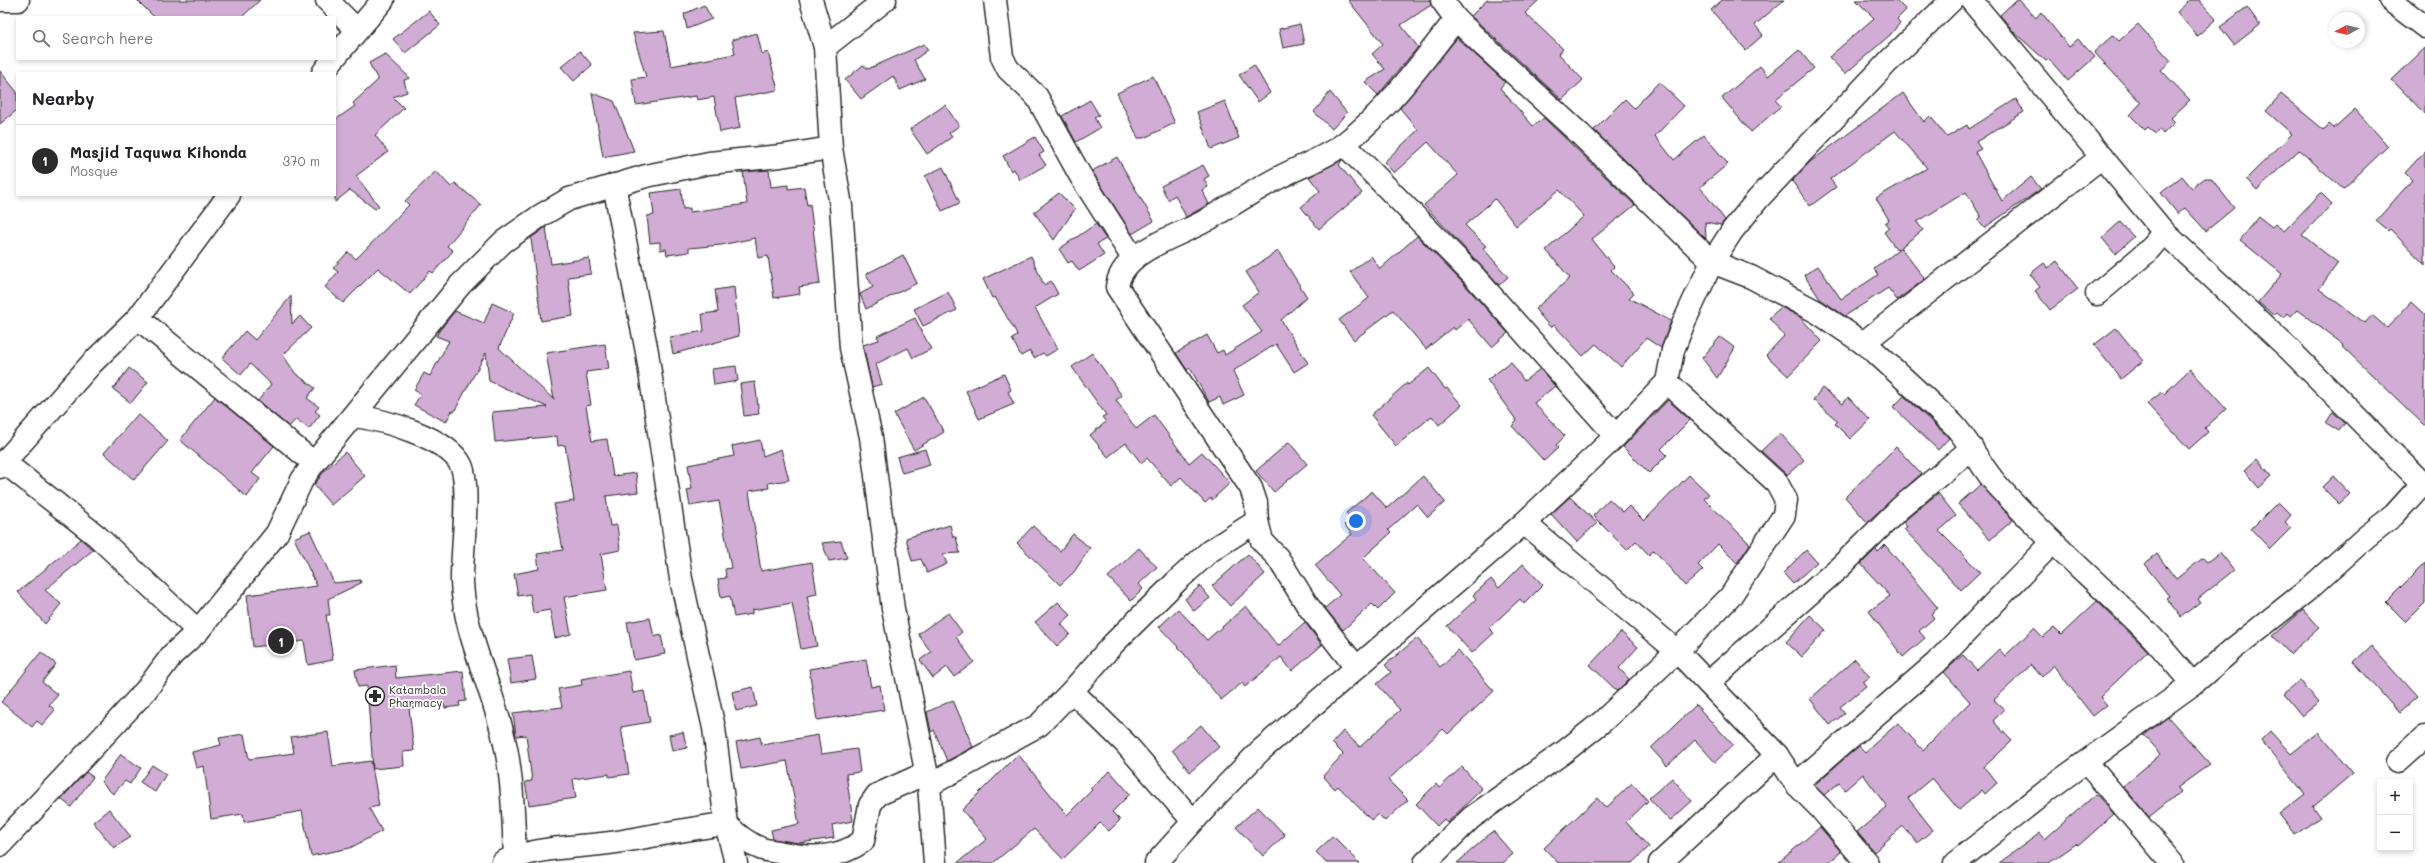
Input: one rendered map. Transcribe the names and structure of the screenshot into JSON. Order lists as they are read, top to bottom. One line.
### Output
{"places":{"pharmacy":["Katambala Pharmacy"]},"north":"left","page":{"search":"Search here","heading":"Nearby","list":[{"mark":"1","name":"Masjid Taquwa Kihonda","note":"Mosque","value":"370 m"}],"pins":"1","map_buttons":["+","−"]}}
